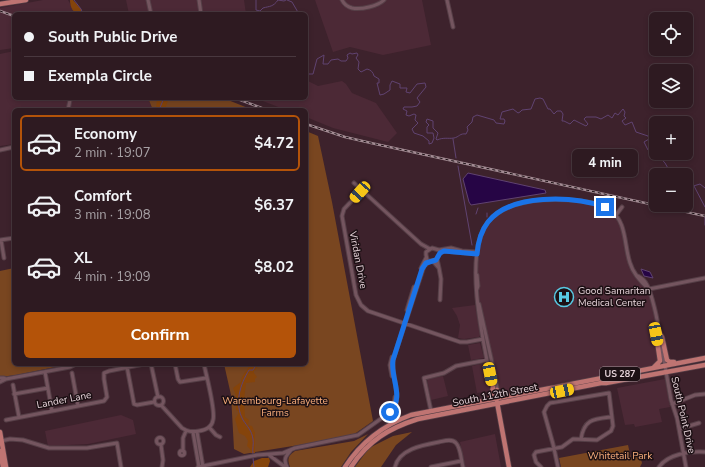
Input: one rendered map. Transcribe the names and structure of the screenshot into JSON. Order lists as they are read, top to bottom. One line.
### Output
{"streets":{"main road":["US 287","South 112th Street"],"street":["Viridan Drive","Lander Lane","South Point Drive"]},"crossings":[["South 112th Street","South Point Drive"]],"parks":["Warembourg-Lafayette Farms","Whitetail Park"],"places":{"hospital":["Good Samaritan Medical Center"]},"page":{"map_buttons":["+","−"],"banner":["South Public Drive","Exempla Circle"],"list":[{"name":"Economy","note":"2 min · 19:07","value":"$4.72"},{"name":"Comfort","note":"3 min · 19:08","value":"$6.37"},{"name":"XL","note":"4 min · 19:09","value":"$8.02"}],"bubble":"4 min","buttons":"Confirm"}}
